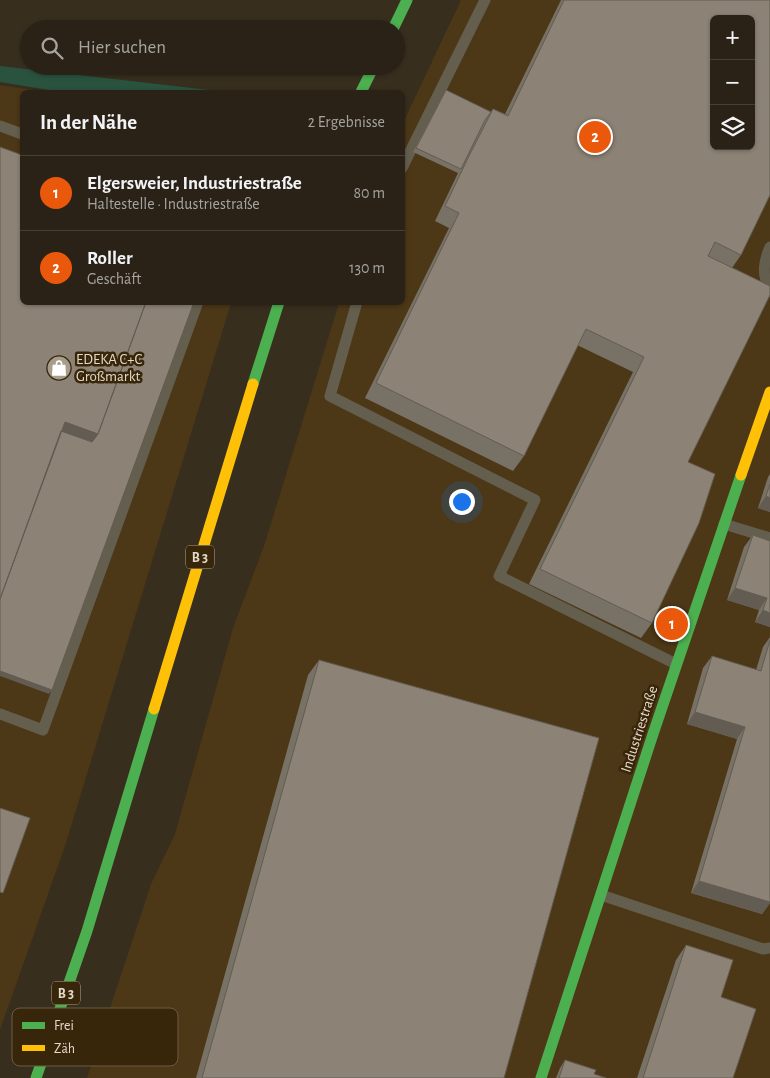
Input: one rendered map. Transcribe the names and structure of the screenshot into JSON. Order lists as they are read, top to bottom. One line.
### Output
{"streets":{"main road":["B 3","Industriestraße"]},"places":{"shop":["EDEKA C+C Großmarkt"]},"legend":["Frei","Zäh"],"page":{"map_buttons":["+","−"],"search":"Hier suchen","heading":["In der Nähe","2 Ergebnisse"],"pins":["2","1"],"list":[{"mark":"1","name":"Elgersweier, Industriestraße","note":"Haltestelle · Industriestraße","value":"80 m"},{"mark":"2","name":"Roller","note":"Geschäft","value":"130 m"}]}}
